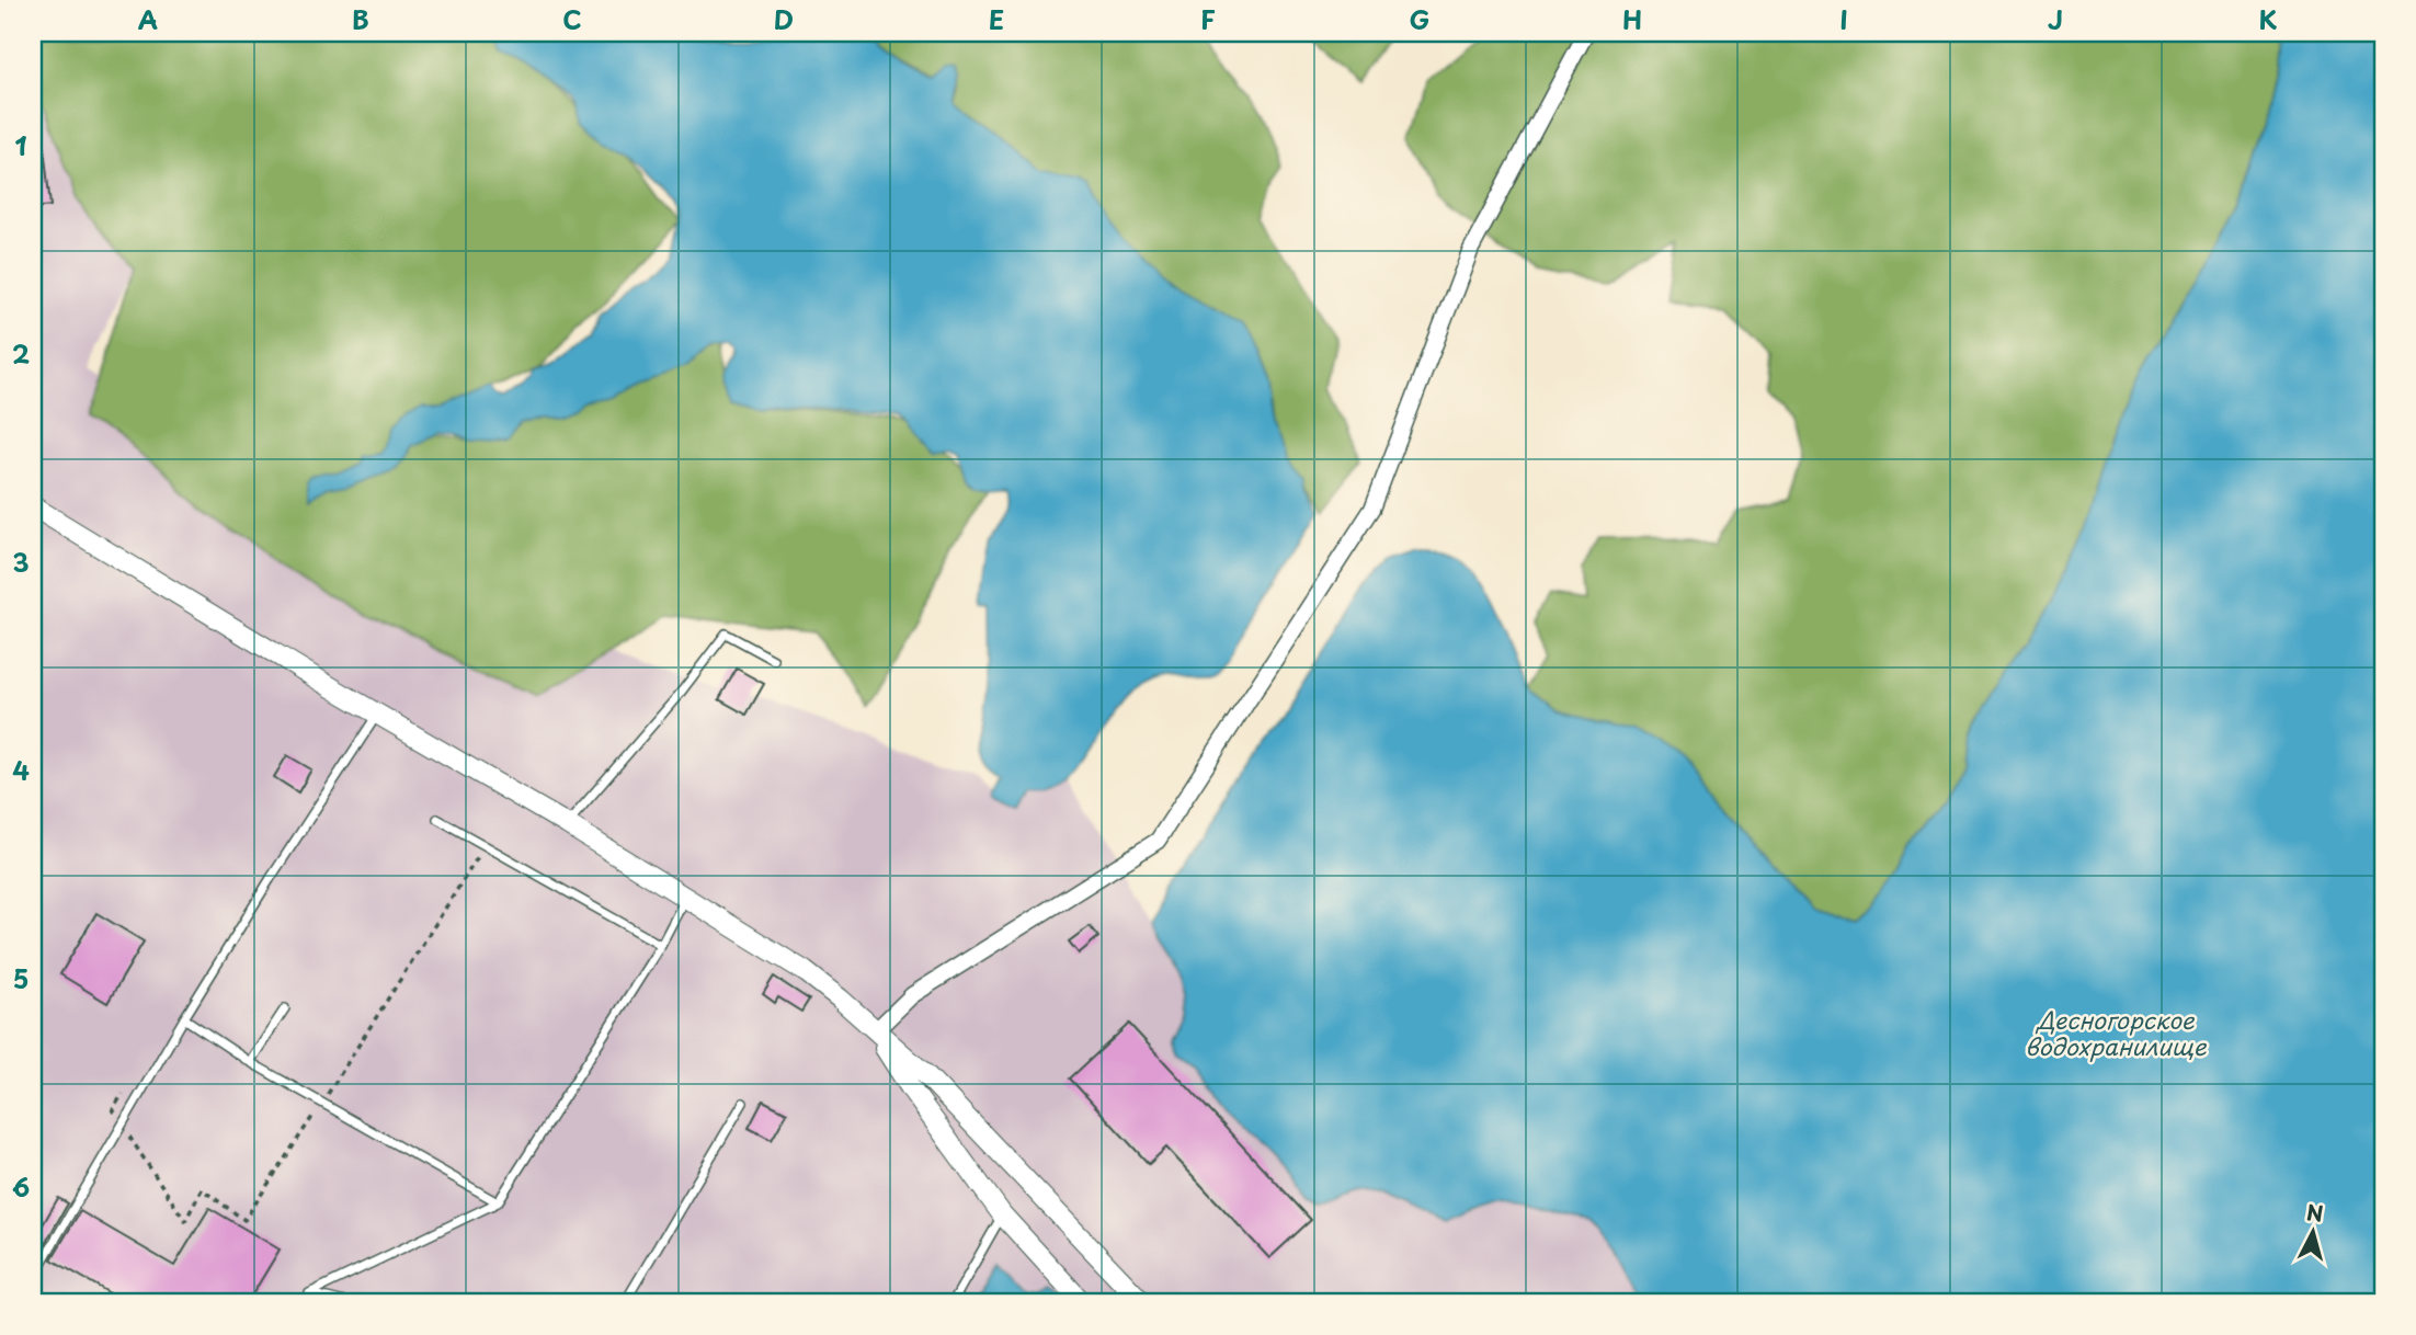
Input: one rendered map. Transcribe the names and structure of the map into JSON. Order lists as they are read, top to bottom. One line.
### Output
{"water":["Десногорское водохранилище"],"north":"top","grid":{"columns":["A","B","C","D","E","F","G","H","I","J","K"],"rows":["1","2","3","4","5","6"]}}
